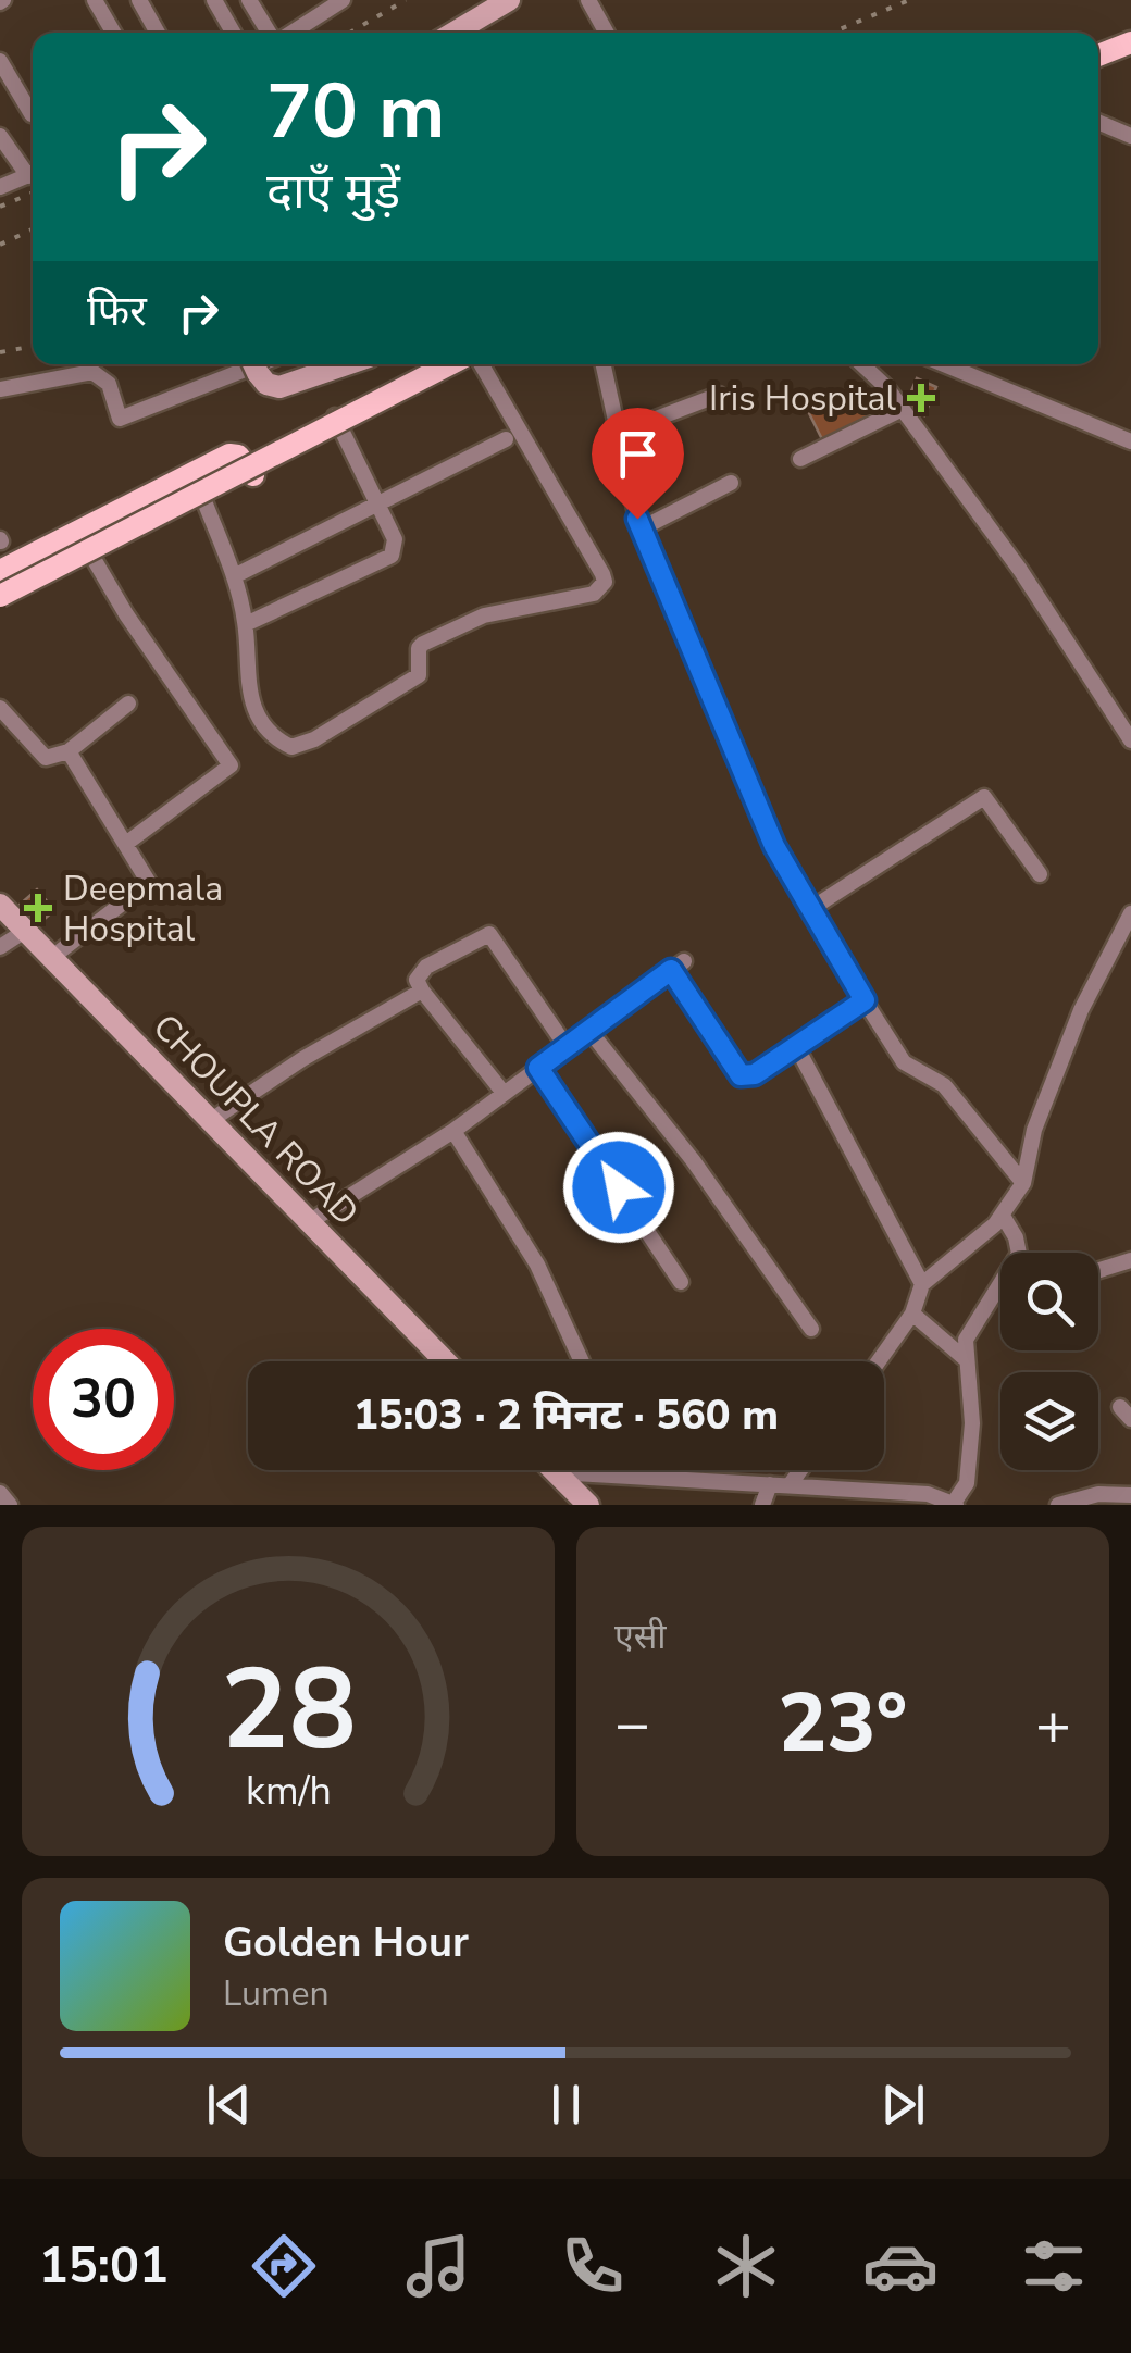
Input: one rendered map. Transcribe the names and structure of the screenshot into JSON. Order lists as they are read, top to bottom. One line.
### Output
{"streets":{"main road":["CHOUPLA ROAD"]},"places":{"health":["Iris Hospital","Deepmala Hospital"]},"page":{"turn":["70 m","दाएँ मुड़ें"],"then":"फिर","limit":"30","trip":"15:03 · 2 मिनट · 560 m","tile":"एसी","heat":["−","23°","+"],"song":["Golden Hour","Lumen"],"tabs":"15:01","gauge":["28","km/h"]}}
